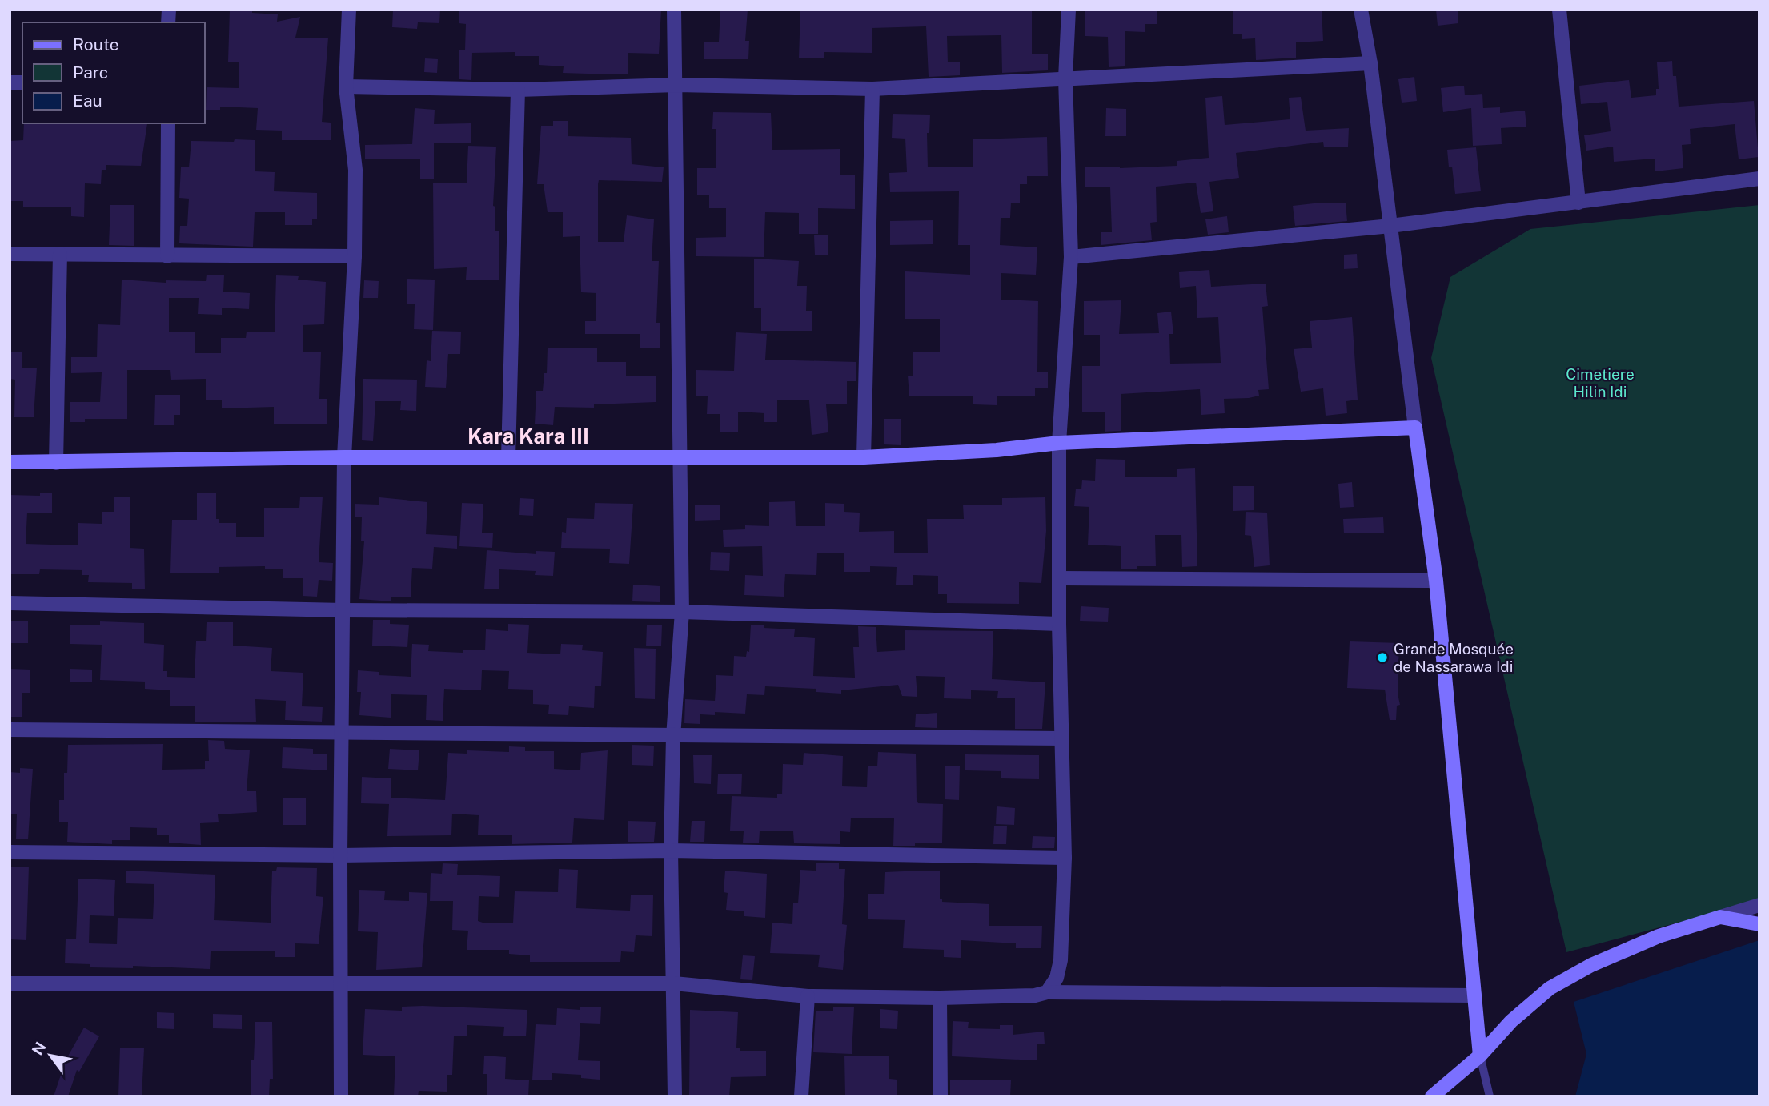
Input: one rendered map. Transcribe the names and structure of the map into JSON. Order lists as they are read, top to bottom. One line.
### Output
{"districts":["Kara Kara III"],"parks":["Cimetiere Hilin Idi"],"places":["Grande Mosquée de Nassarawa Idi"],"legend":["Route","Parc","Eau"],"north":"top left"}
